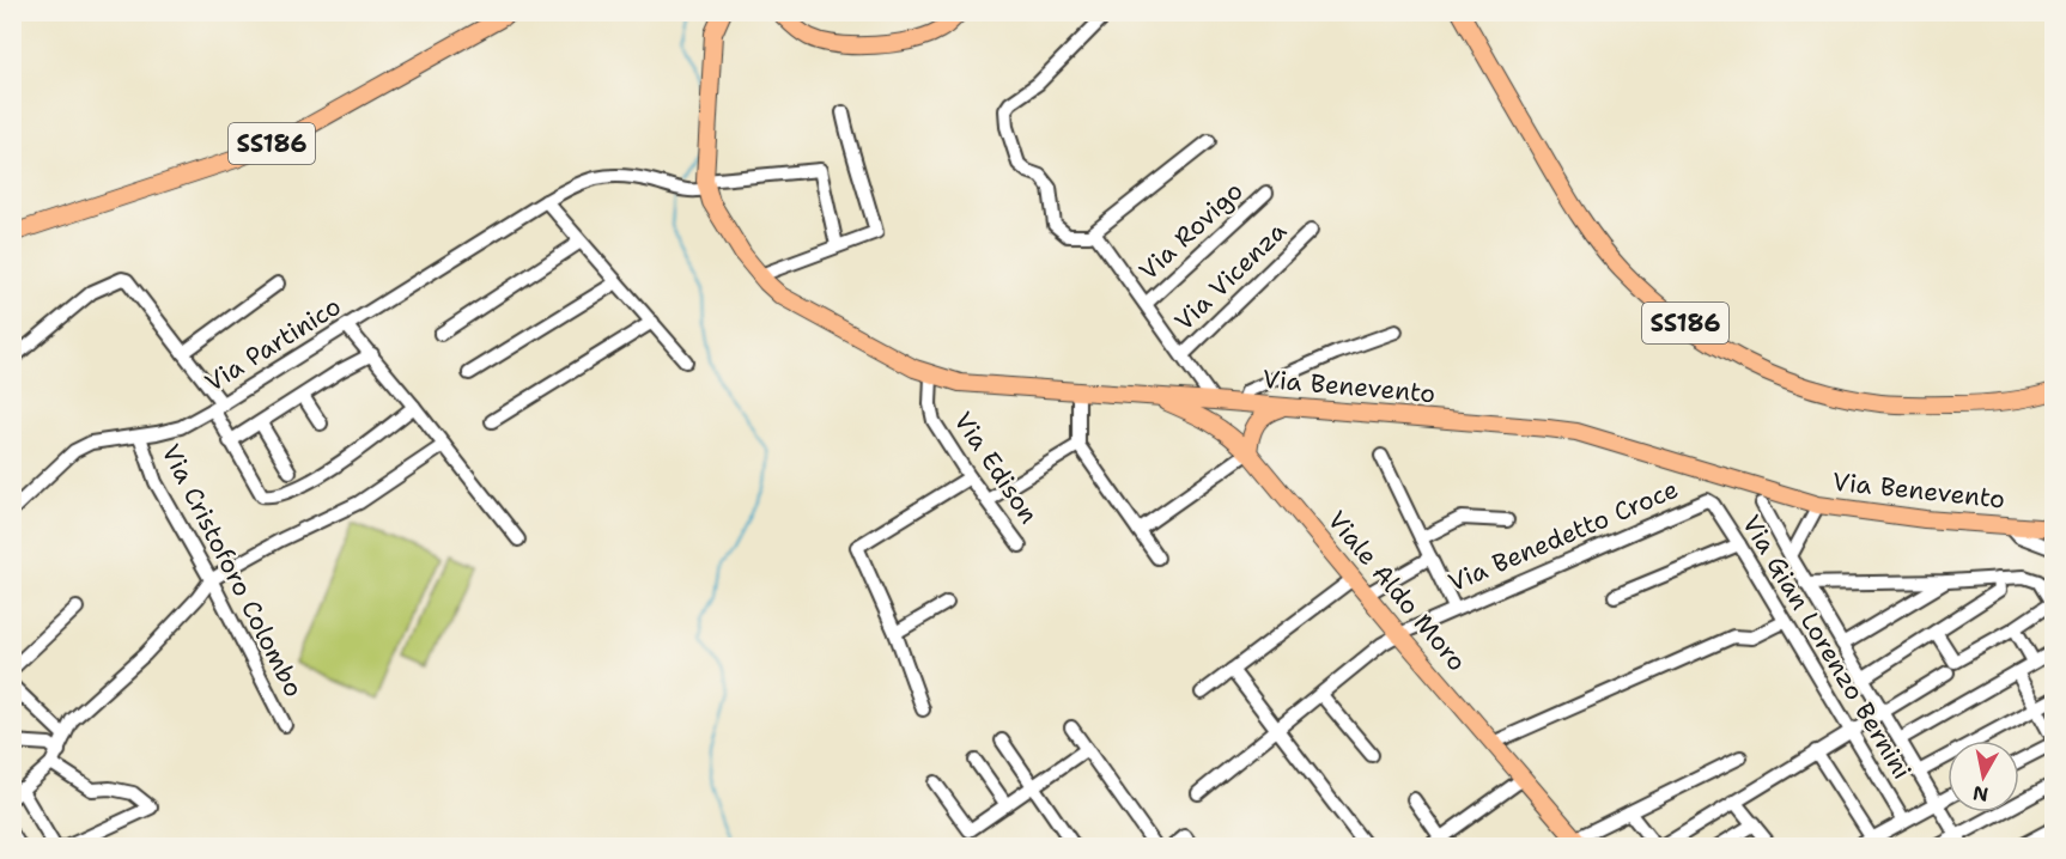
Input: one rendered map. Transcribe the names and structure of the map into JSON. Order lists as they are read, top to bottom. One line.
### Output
{"streets":{"main road":["SS186","Via Benevento","Viale Aldo Moro"],"street":["Via Rovigo","Via Vicenza","Via Partinico","Via Edison","Via Benedetto Croce","Via Cristoforo Colombo","Via Gian Lorenzo Bernini"]},"crossings":[["Via Partinico","Via Benevento"],["Via Partinico","Via Cristoforo Colombo"],["Via Benevento","Via Edison"],["Via Benevento","Viale Aldo Moro"],["Via Benedetto Croce","Viale Aldo Moro"],["Via Benedetto Croce","Via Gian Lorenzo Bernini"]],"north":"bottom"}
